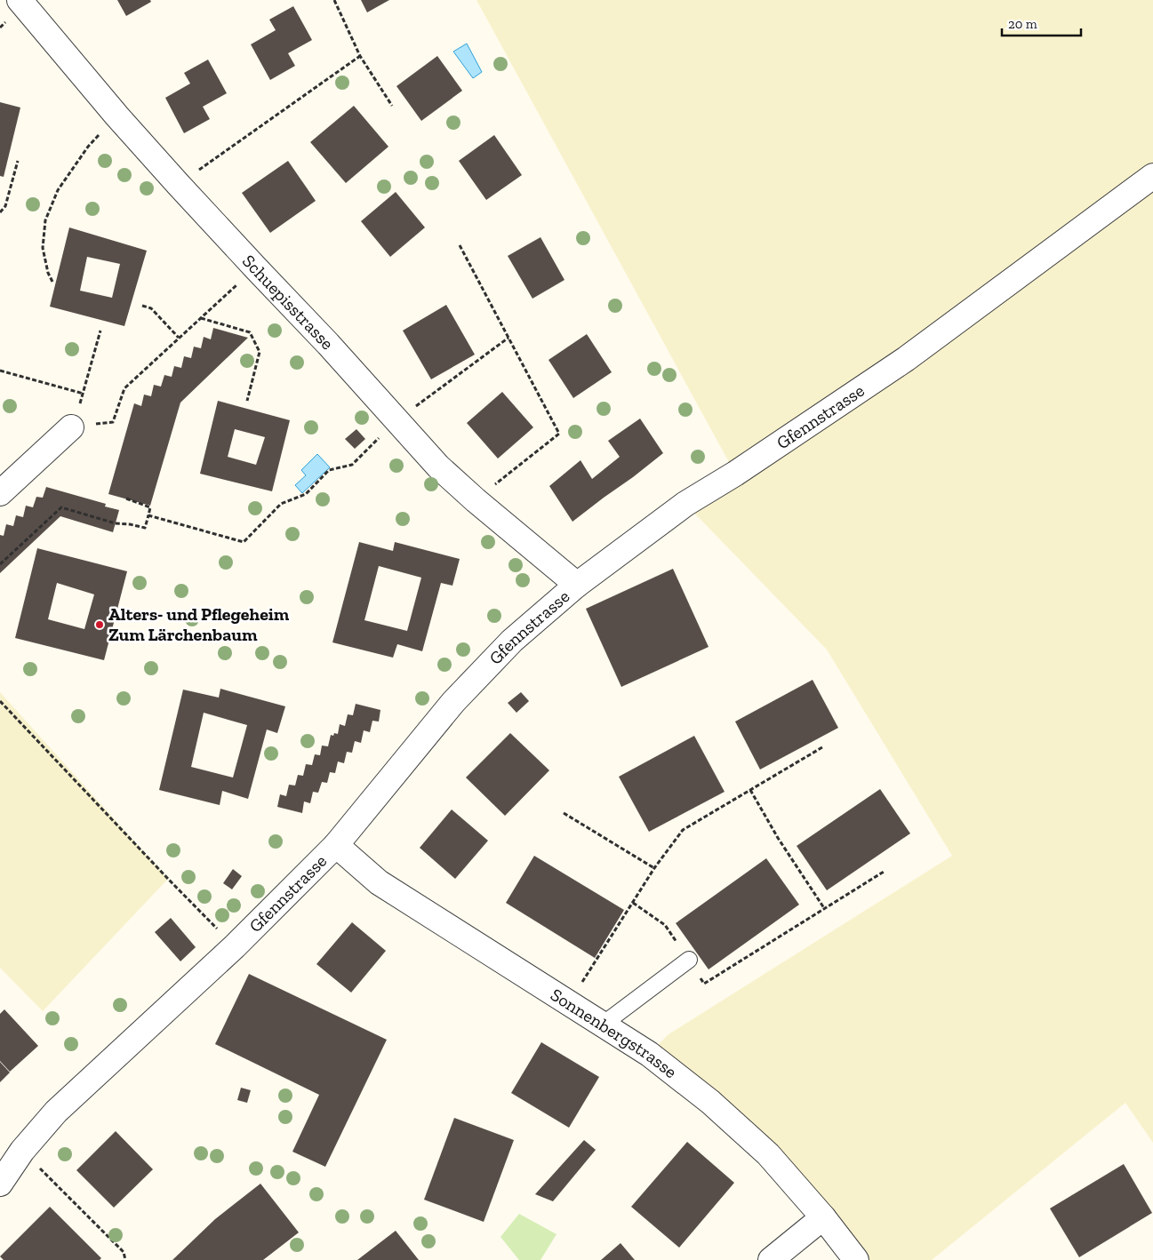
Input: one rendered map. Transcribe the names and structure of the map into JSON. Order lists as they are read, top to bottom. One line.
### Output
{"streets":{"street":["Schuepisstrasse","Gfennstrasse","Sonnenbergstrasse"]},"crossings":[["Schuepisstrasse","Gfennstrasse"],["Gfennstrasse","Sonnenbergstrasse"]],"places":["Alters- und Pflegeheim Zum Lärchenbaum"],"scale_bar":"20 m"}
